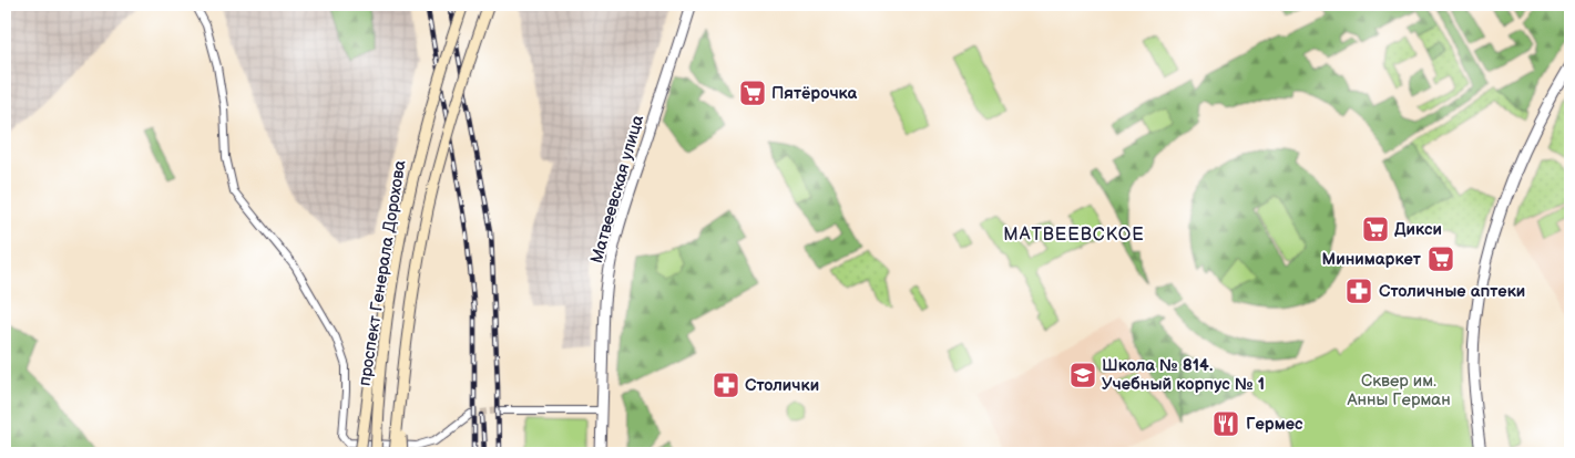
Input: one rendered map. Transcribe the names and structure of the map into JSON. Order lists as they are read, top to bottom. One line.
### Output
{"streets":{"main road":["проспект Генерала Дорохова"],"street":["Матвеевская улица"]},"districts":["МАТВЕЕВСКОЕ"],"parks":["Сквер им. Анны Герман"],"places":{"supermarket":["Пятёрочка","Дикси","Минимаркет"],"pharmacy":["Столичные аптеки","Столички"],"school or university":["Школа № 814. Учебный корпус № 1"],"restaurant":["Гермес"]}}
